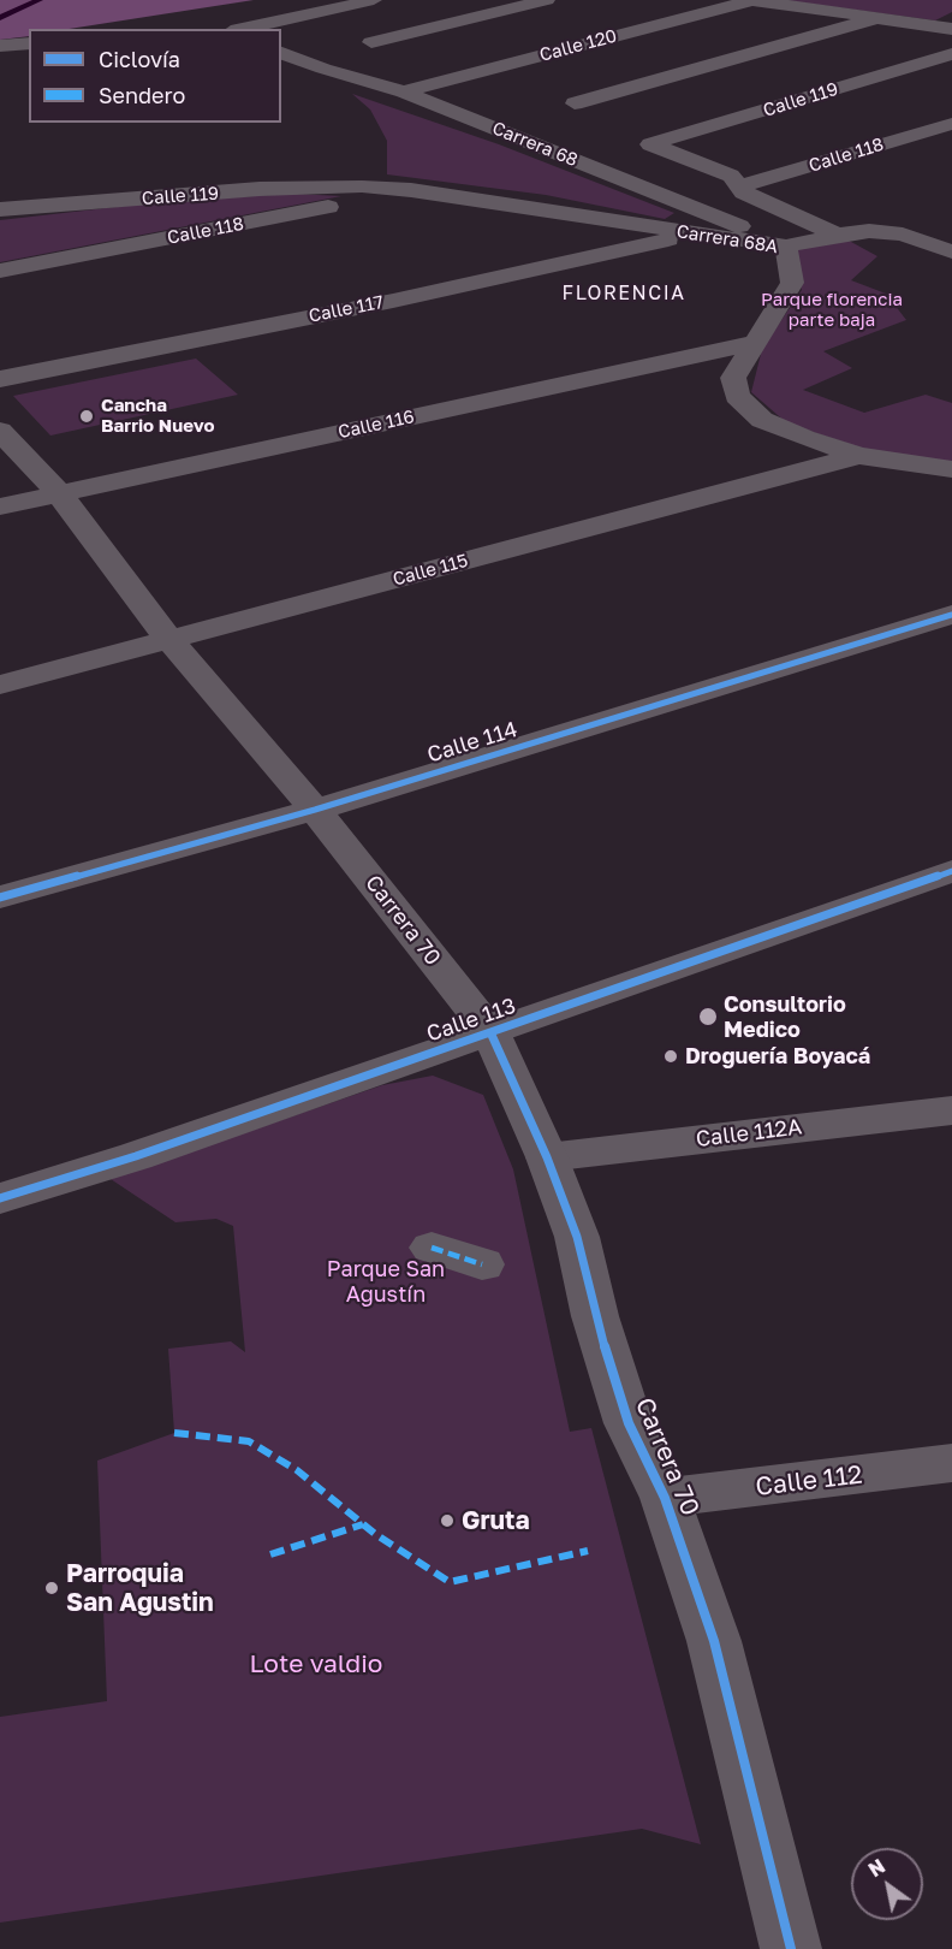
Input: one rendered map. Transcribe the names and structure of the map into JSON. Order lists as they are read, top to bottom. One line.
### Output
{"streets":{"street":["Calle 120","Calle 119","Carrera 68","Calle 118","Carrera 68A","Calle 117","Calle 116","Calle 115","Calle 114","Carrera 70","Calle 113","Calle 112A","Calle 112"]},"crossings":[["Calle 120","Carrera 68"],["Calle 119","Calle 118"],["Calle 119","Carrera 68A"],["Carrera 68","Carrera 68A"],["Calle 118","Carrera 68A"],["Carrera 68A","Calle 117"],["Carrera 68A","Calle 116"],["Carrera 68A","Calle 115"],["Calle 116","Carrera 70"],["Calle 115","Carrera 70"],["Calle 114","Carrera 70"],["Carrera 70","Calle 113"],["Carrera 70","Calle 112A"],["Carrera 70","Calle 112"]],"districts":["FLORENCIA"],"parks":["Parque florencia parte baja","Parque San Agustín","Lote valdio"],"places":["Cancha Barrio Nuevo","Consultorio Medico","Droguería Boyacá","Gruta","Parroquia San Agustin"],"legend":["Ciclovía","Sendero"],"north":"top left"}
